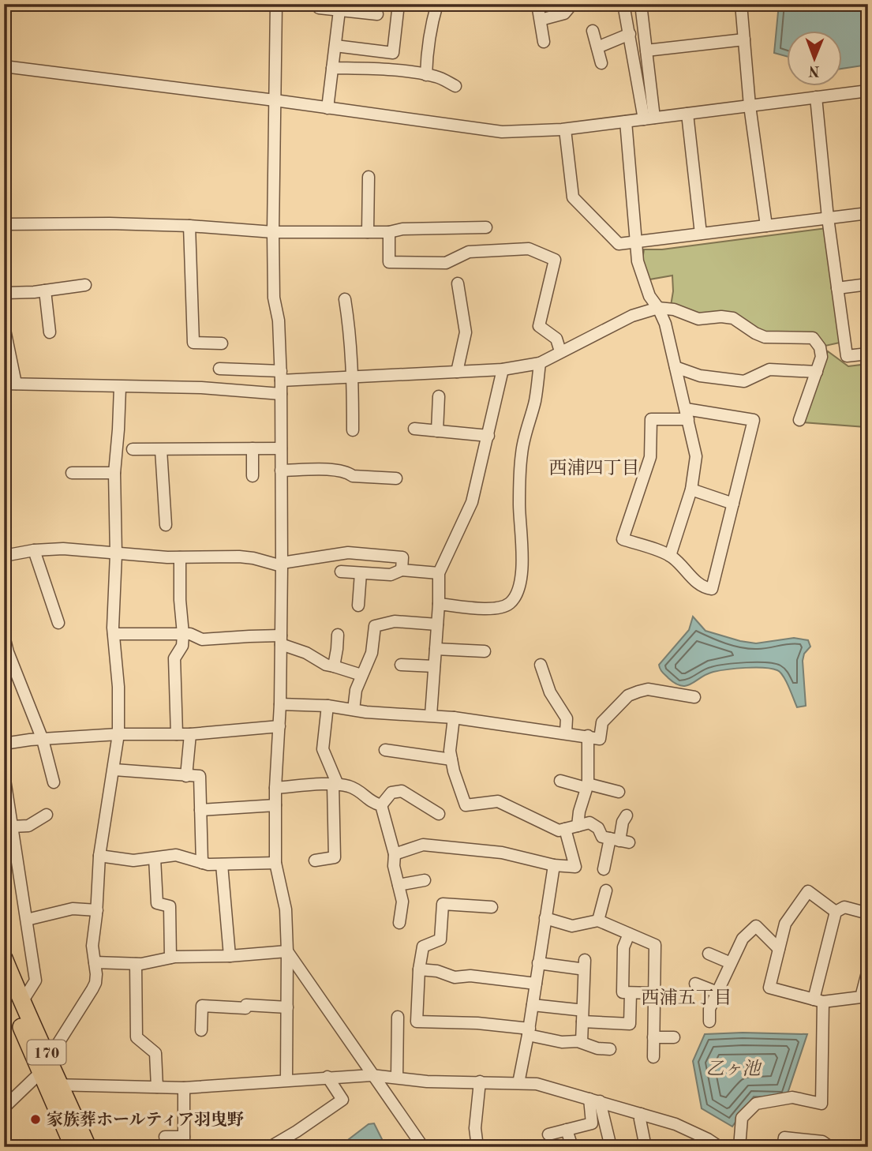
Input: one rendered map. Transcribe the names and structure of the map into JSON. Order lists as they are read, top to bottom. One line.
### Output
{"streets":{"highway":["170"]},"districts":["西浦四丁目","西浦五丁目"],"water":["乙ヶ池"],"places":["家族葬ホールティア羽曳野"],"north":"bottom"}
